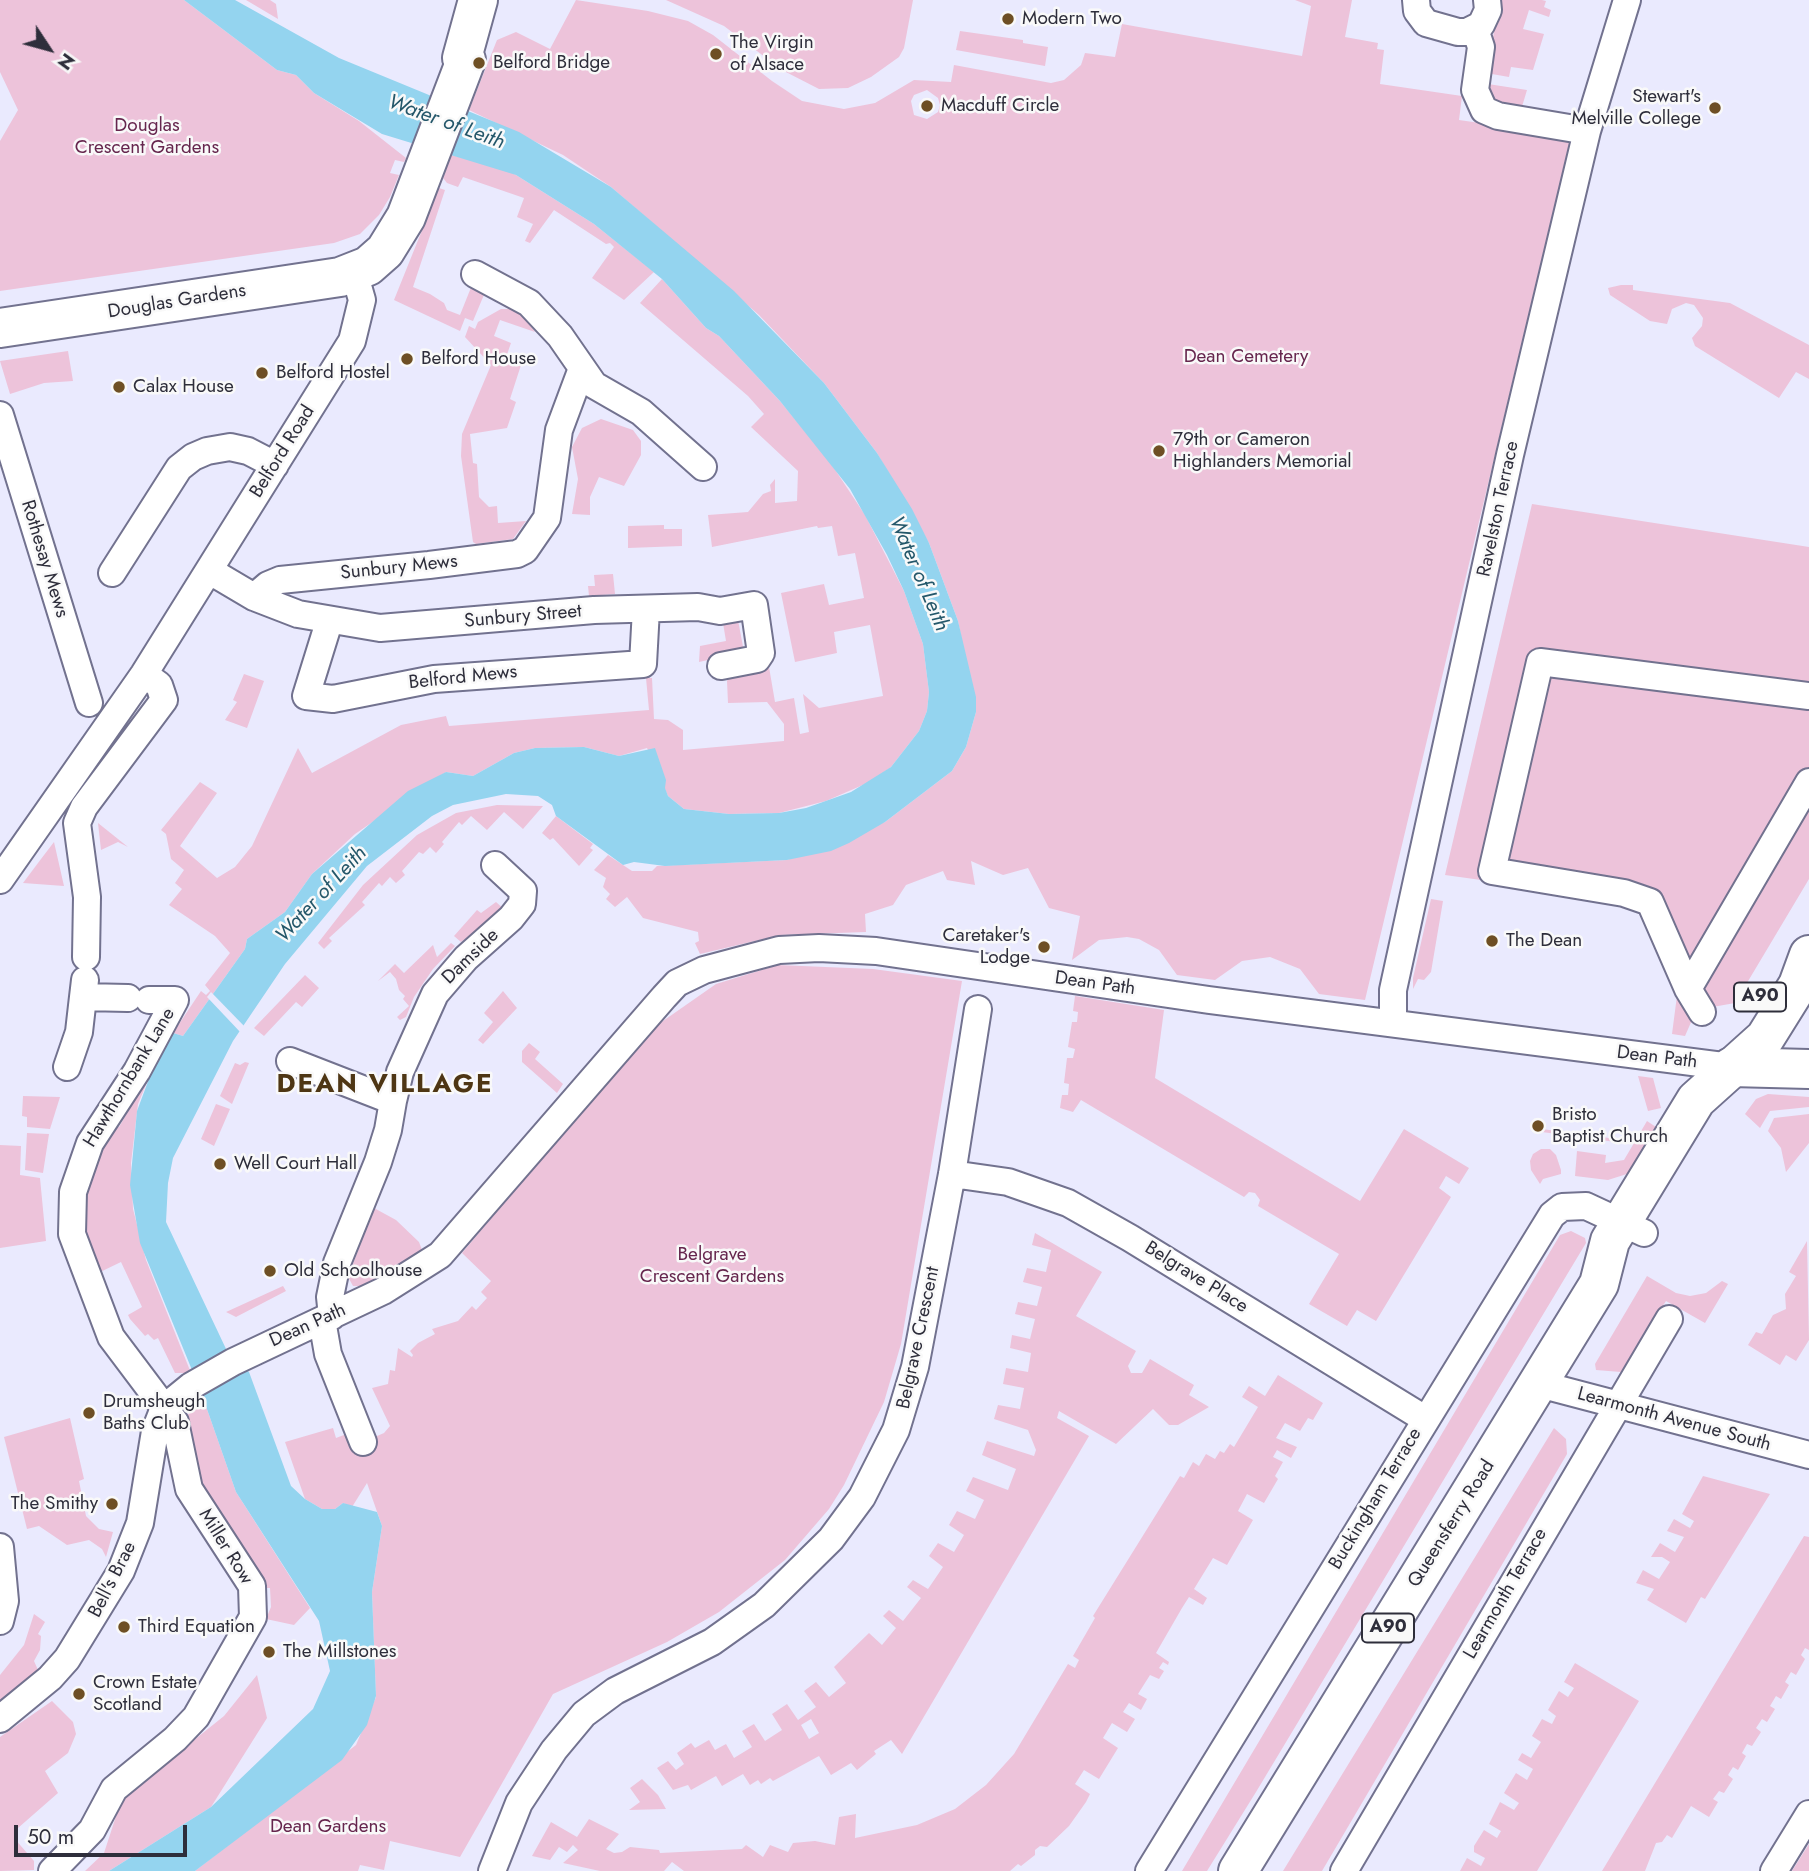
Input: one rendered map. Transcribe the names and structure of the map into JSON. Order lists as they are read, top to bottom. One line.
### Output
{"streets":{"main road":["Douglas Gardens","A90","Queensferry Road"],"street":["Belford Road","Ravelston Terrace","Rothesay Mews","Sunbury Mews","Sunbury Street","Belford Mews","Damside","Dean Path","Hawthornbank Lane","Belgrave Place","Belgrave Crescent","Learmonth Avenue South","Buckingham Terrace","Miller Row","Bell's Brae","Learmonth Terrace"]},"crossings":[["Douglas Gardens","Belford Road"],["Belford Road","Sunbury Street"],["Ravelston Terrace","Dean Path"],["Sunbury Mews","Sunbury Street"],["Sunbury Street","Belford Mews"],["Damside","Dean Path"],["Dean Path","A90"],["Dean Path","Hawthornbank Lane"],["Dean Path","Queensferry Road"],["Dean Path","Miller Row"],["Dean Path","Bell's Brae"],["A90","Queensferry Road"],["Hawthornbank Lane","Miller Row"],["Hawthornbank Lane","Bell's Brae"],["Belgrave Place","Belgrave Crescent"],["Belgrave Place","Buckingham Terrace"],["Learmonth Avenue South","Queensferry Road"],["Learmonth Avenue South","Learmonth Terrace"],["Buckingham Terrace","Queensferry Road"],["Miller Row","Bell's Brae"]],"districts":["DEAN VILLAGE"],"water":["Water of Leith"],"parks":["Douglas Crescent Gardens","Dean Cemetery","Belgrave Crescent Gardens","Dean Gardens"],"places":["Modern Two","The Virgin of Alsace","Belford Bridge","Macduff Circle","Stewart's Melville College","Belford House","Belford Hostel","Calax House","79th or Cameron Highlanders Memorial","The Dean","Caretaker's Lodge","Bristo Baptist Church","Well Court Hall","Old Schoolhouse","Drumsheugh Baths Club","The Smithy","Third Equation","The Millstones","Crown Estate Scotland"],"scale_bar":"50 m","north":"bottom right"}
